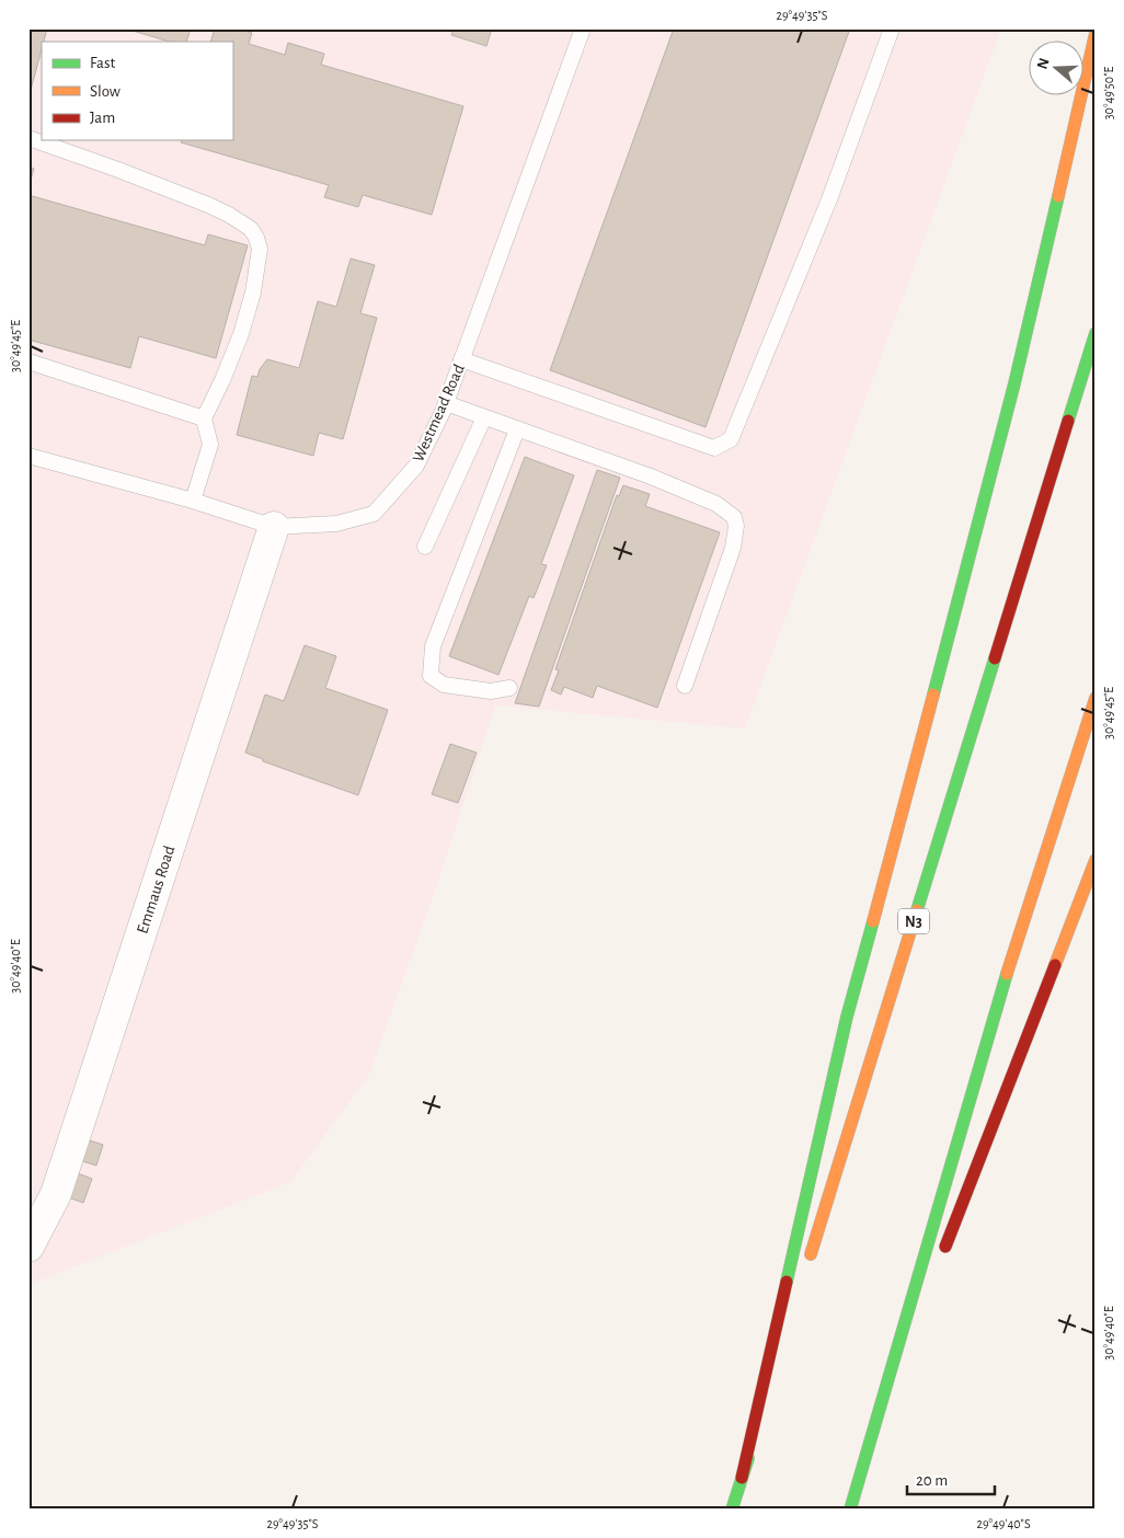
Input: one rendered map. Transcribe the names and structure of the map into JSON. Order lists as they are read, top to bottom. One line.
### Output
{"streets":{"highway":["N3"],"street":["Emmaus Road"],"lane":["Westmead Road"]},"crossings":[["Westmead Road","Emmaus Road"]],"legend":["Fast","Slow","Jam"],"scale_bar":"20 m","north":"left","coordinates":["29°49'35\"S","30°49'50\"E","30°49'45\"E","30°49'40\"E","29°49'40\"S"]}
